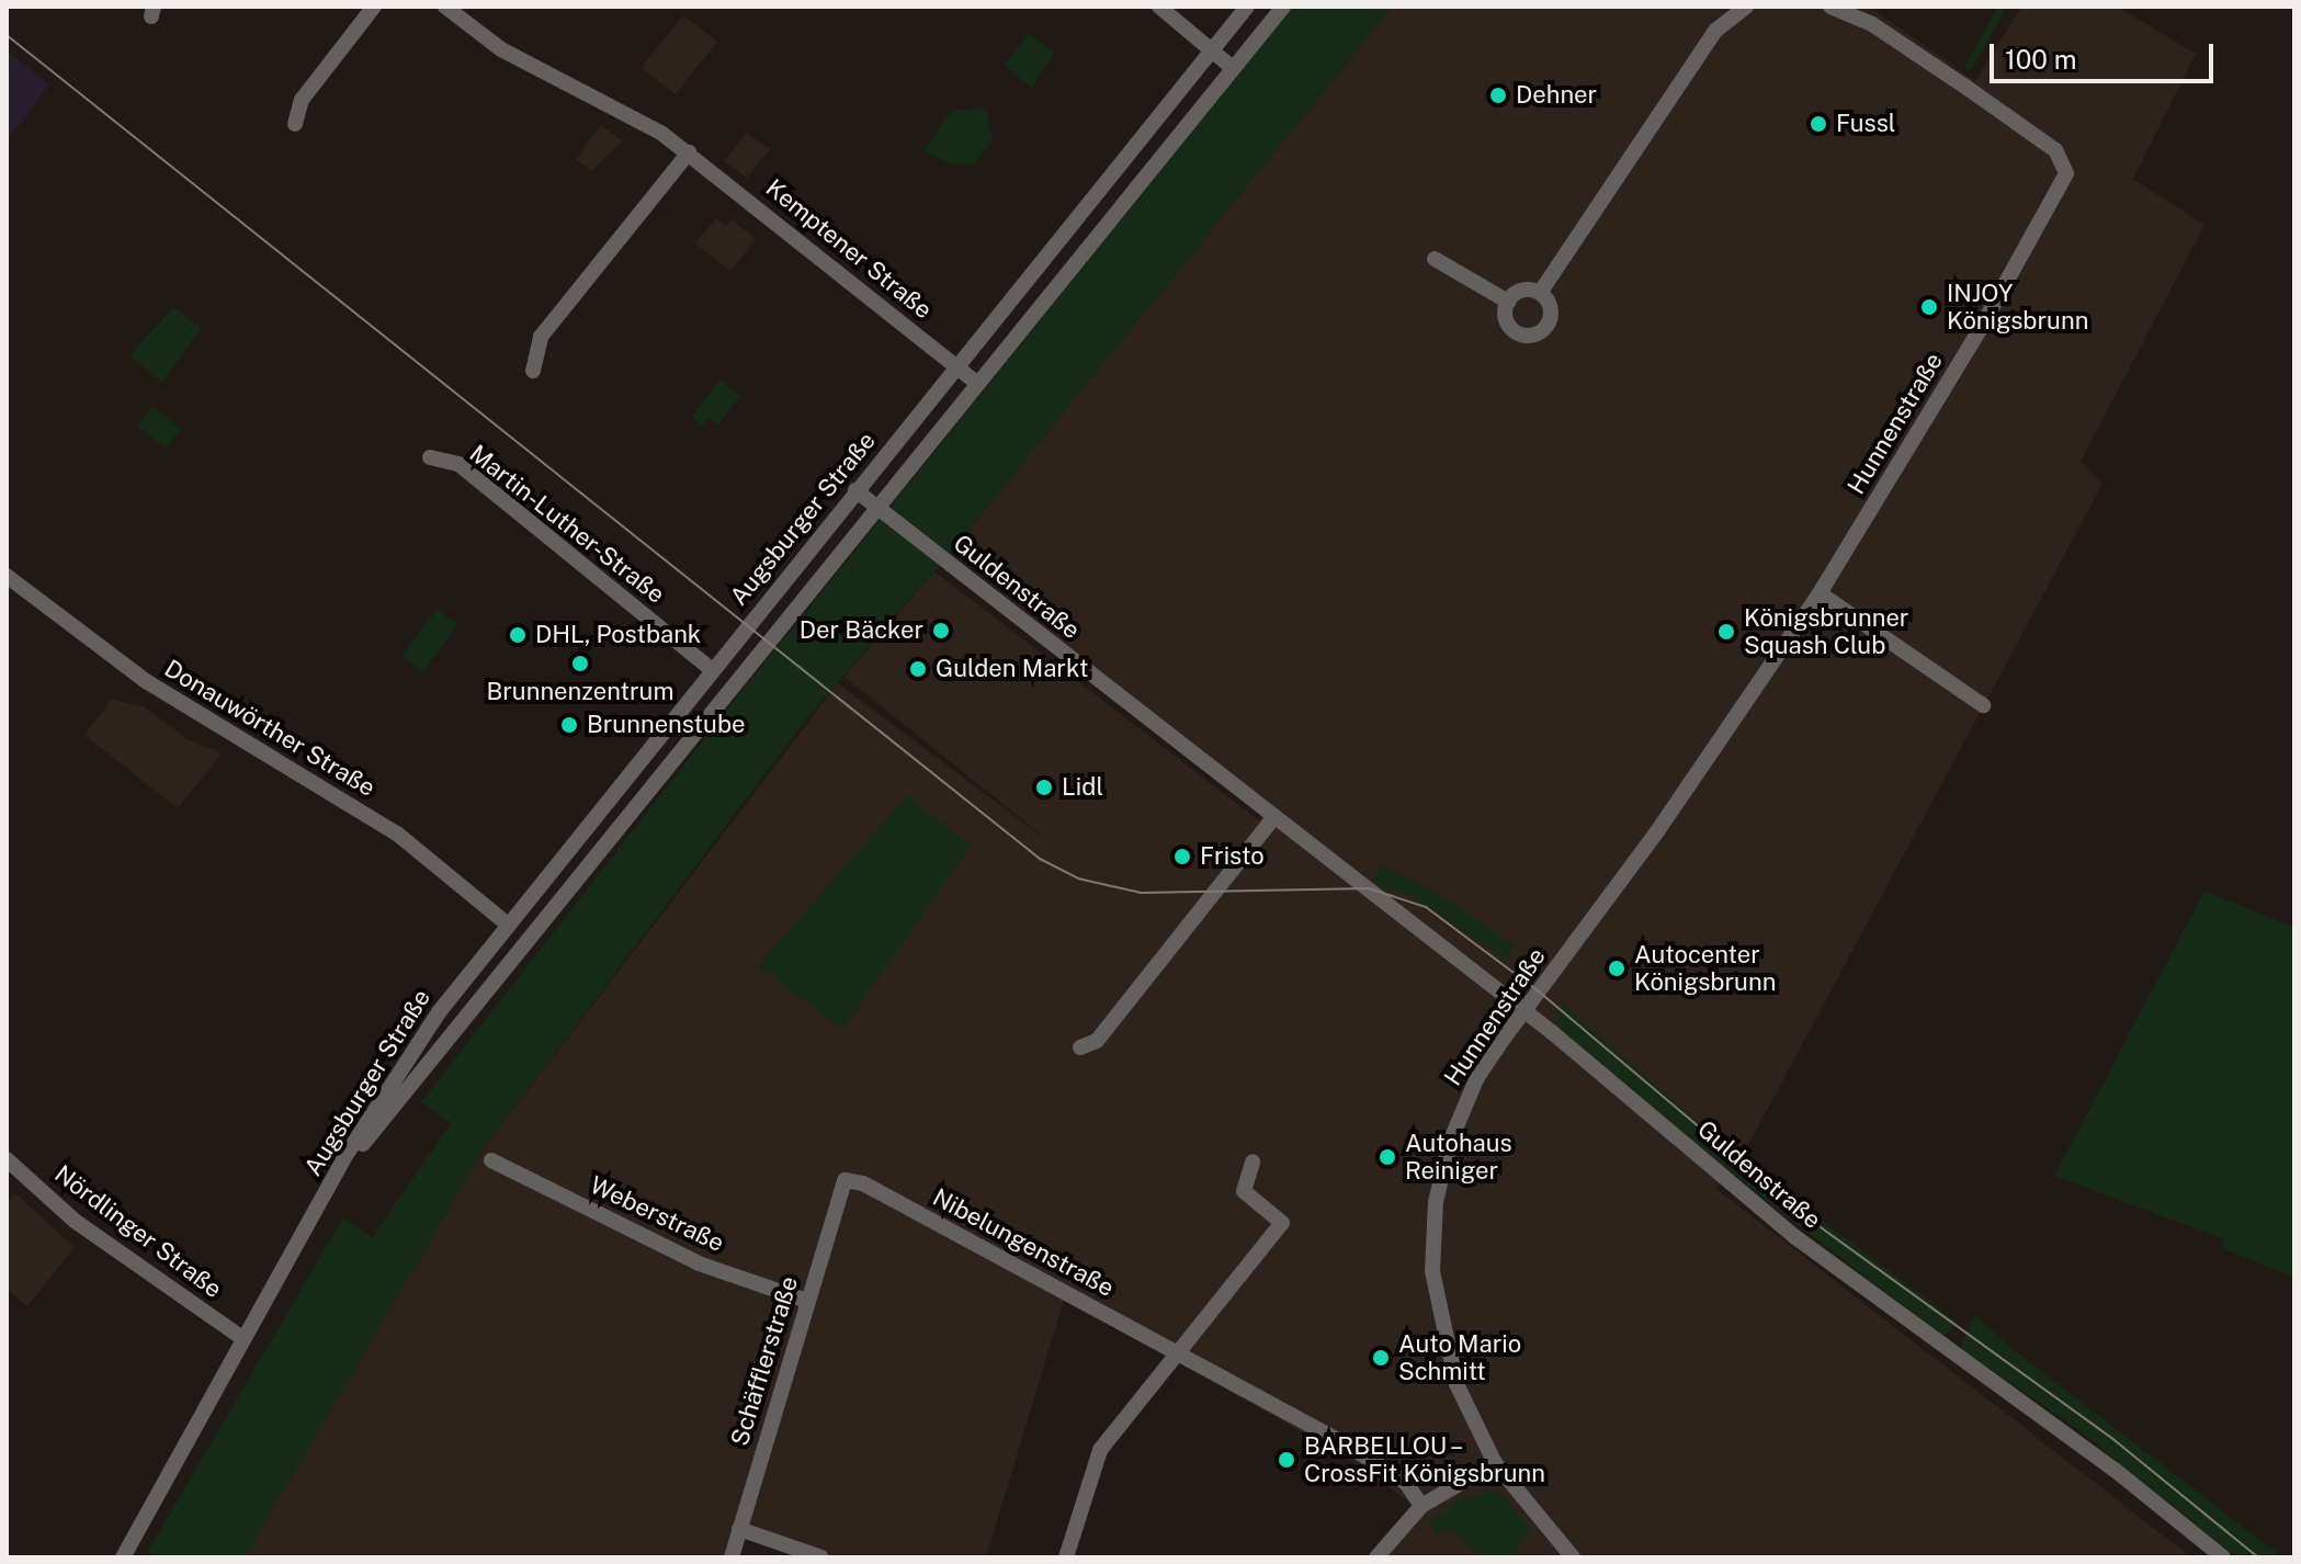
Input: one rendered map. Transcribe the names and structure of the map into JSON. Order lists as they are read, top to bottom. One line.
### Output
{"streets":{"street":["Kemptener Straße","Hunnenstraße","Augsburger Straße","Martin-Luther-Straße","Guldenstraße","Donauwörther Straße","Weberstraße","Nördlinger Straße","Nibelungenstraße","Schäfflerstraße"]},"crossings":[["Kemptener Straße","Augsburger Straße"],["Hunnenstraße","Guldenstraße"],["Augsburger Straße","Martin-Luther-Straße"],["Augsburger Straße","Guldenstraße"],["Augsburger Straße","Donauwörther Straße"],["Augsburger Straße","Nördlinger Straße"],["Weberstraße","Schäfflerstraße"],["Nibelungenstraße","Schäfflerstraße"]],"places":["Dehner","Fussl","INJOY Königsbrunn","Der Bäcker","Königsbrunner Squash Club","DHL, Postbank","Brunnenzentrum","Gulden Markt","Brunnenstube","Lidl","Fristo","Autocenter Königsbrunn","Autohaus Reiniger","Auto Mario Schmitt","BARBELLOU – CrossFit Königsbrunn"],"scale_bar":"100 m"}
